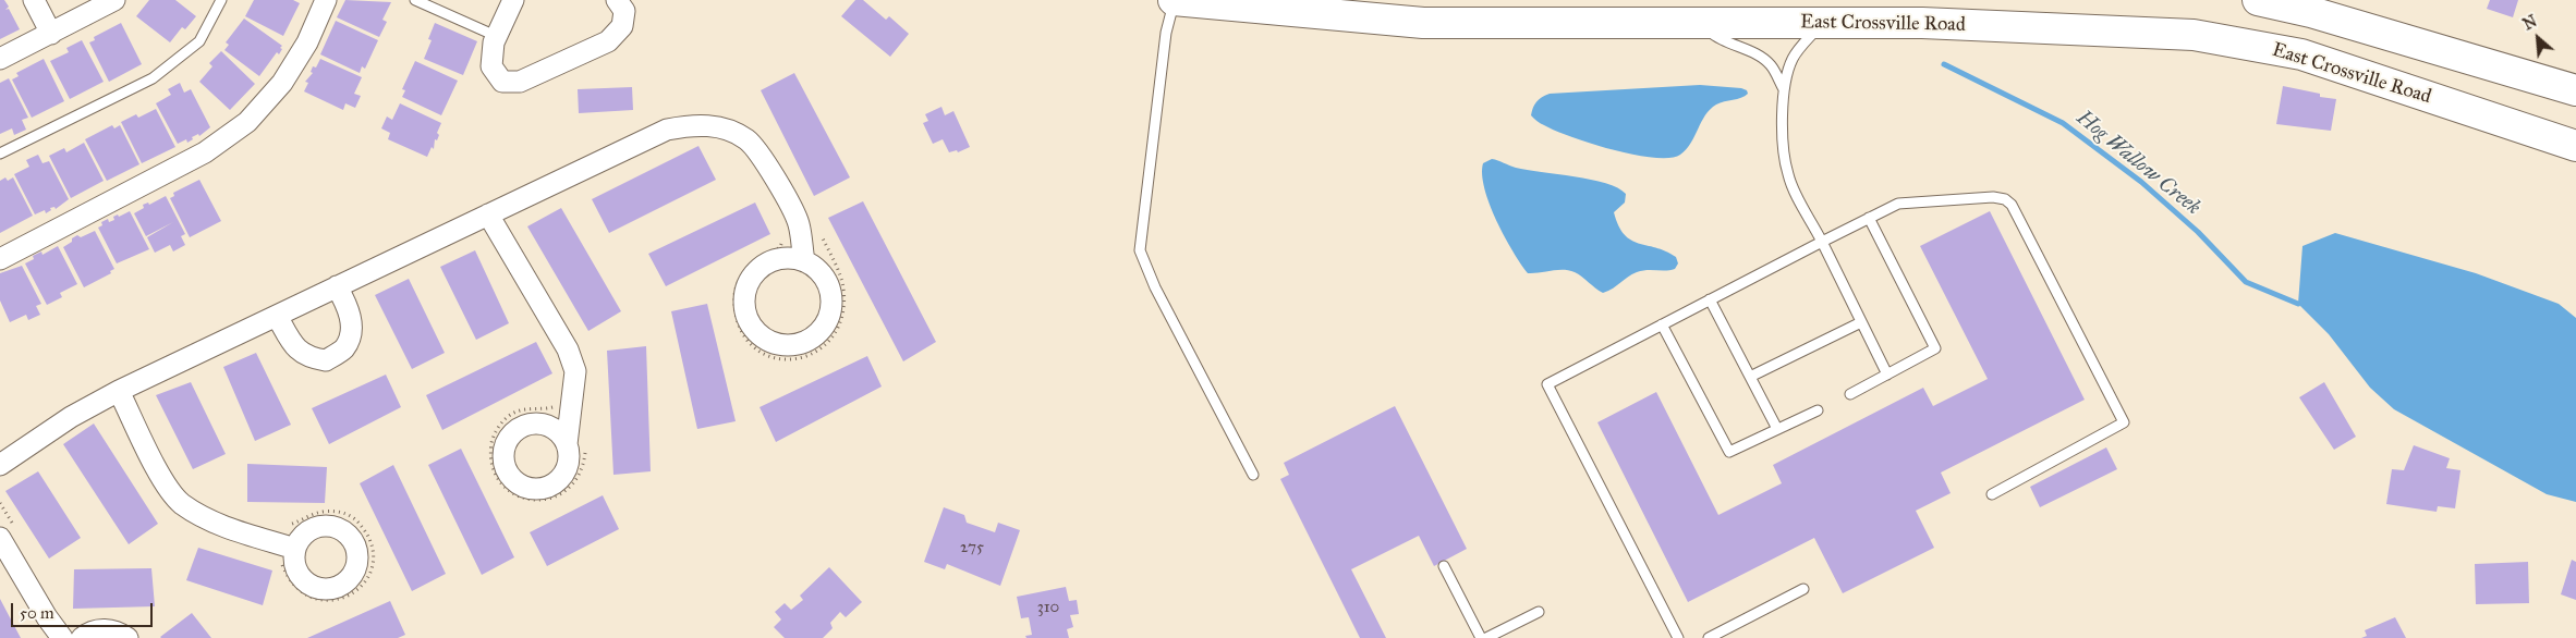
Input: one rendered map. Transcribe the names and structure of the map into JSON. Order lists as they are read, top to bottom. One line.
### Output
{"streets":{"main road":["East Crossville Road"]},"water":["Hog Wallow Creek"],"house_numbers":["275","310"],"scale_bar":"50 m","north":"top left"}
